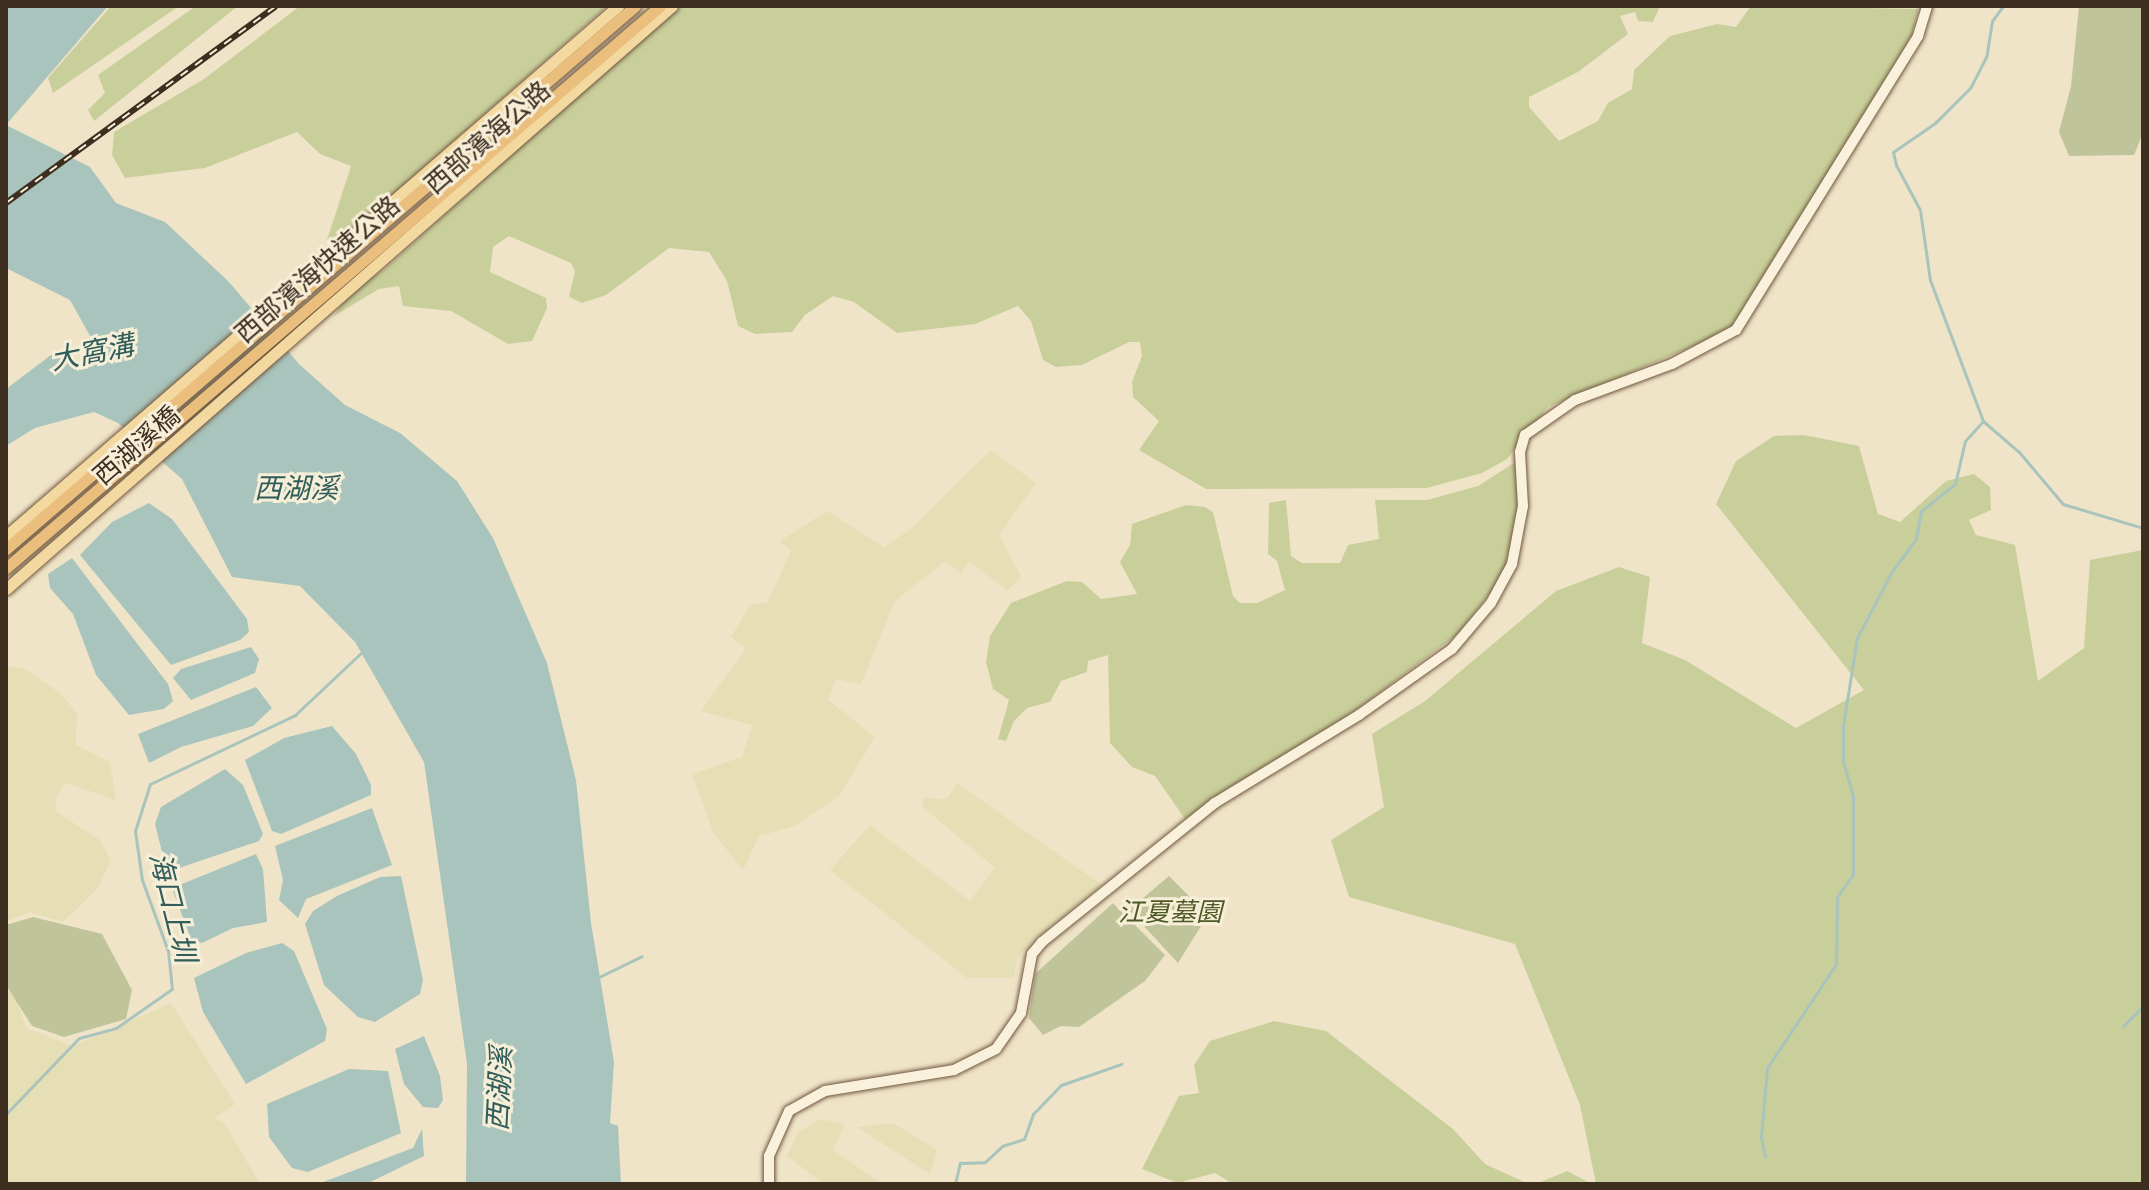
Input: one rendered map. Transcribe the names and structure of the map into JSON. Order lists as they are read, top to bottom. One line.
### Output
{"streets":{"highway":["西部濱海快速公路"],"main road":["西部濱海公路","西湖溪橋"]},"crossings":[["西部濱海公路","西部濱海快速公路"],["西部濱海公路","西湖溪橋"],["西部濱海快速公路","西湖溪橋"]],"water":["大窩溝","西湖溪","海口上圳"],"parks":["江夏墓園"]}
